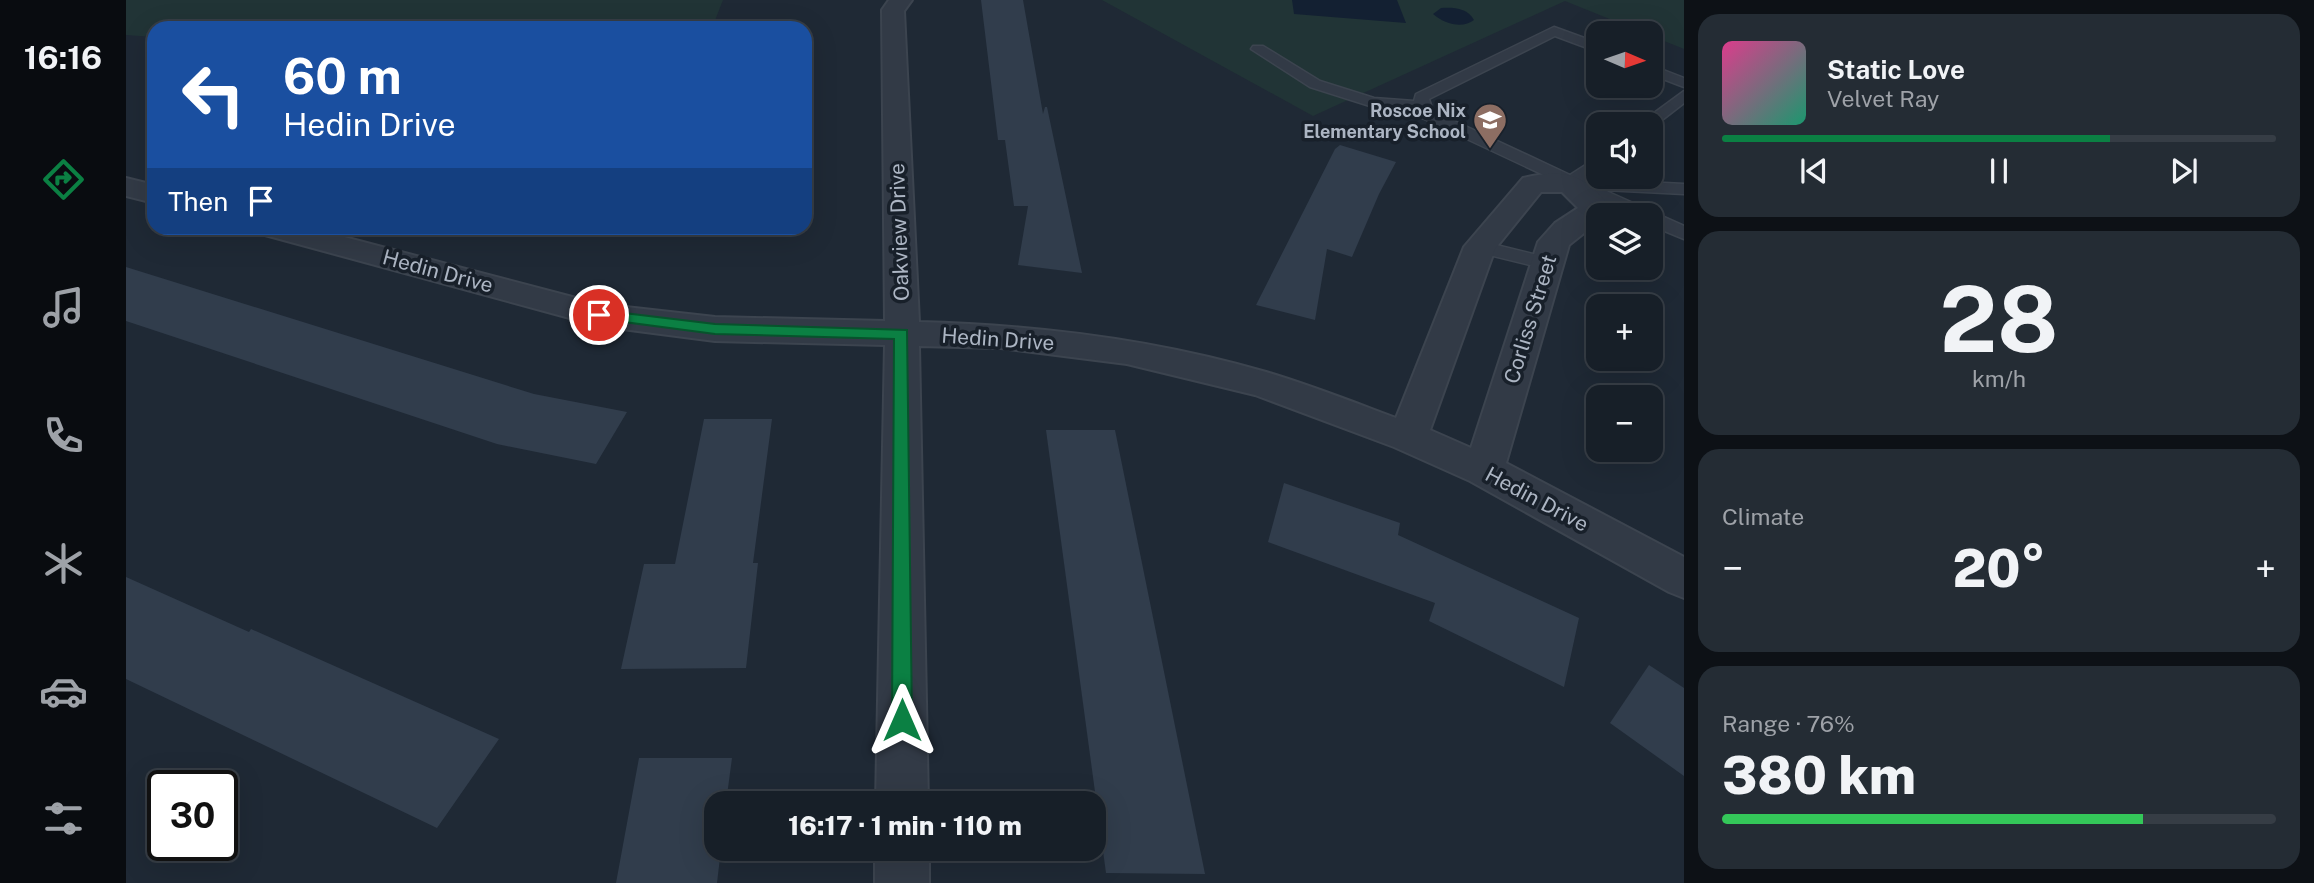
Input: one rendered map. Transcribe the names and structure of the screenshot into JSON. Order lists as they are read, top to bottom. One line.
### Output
{"streets":{"street":["Oakview Drive","Hedin Drive","Corliss Street"]},"crossings":[["Oakview Drive","Hedin Drive"],["Hedin Drive","Corliss Street"]],"places":{"school or university":["Roscoe Nix Elementary School"]},"north":"right","page":{"tabs":"16:16","map_buttons":["+","−"],"turn":["60 m","Hedin Drive"],"song":["Static Love","Velvet Ray"],"then":"Then","tile":[["28","km/h"],"Climate",["Range · 76%","380 km"]],"heat":["−","20°","+"],"limit":"30","trip":"16:17 · 1 min · 110 m"}}
